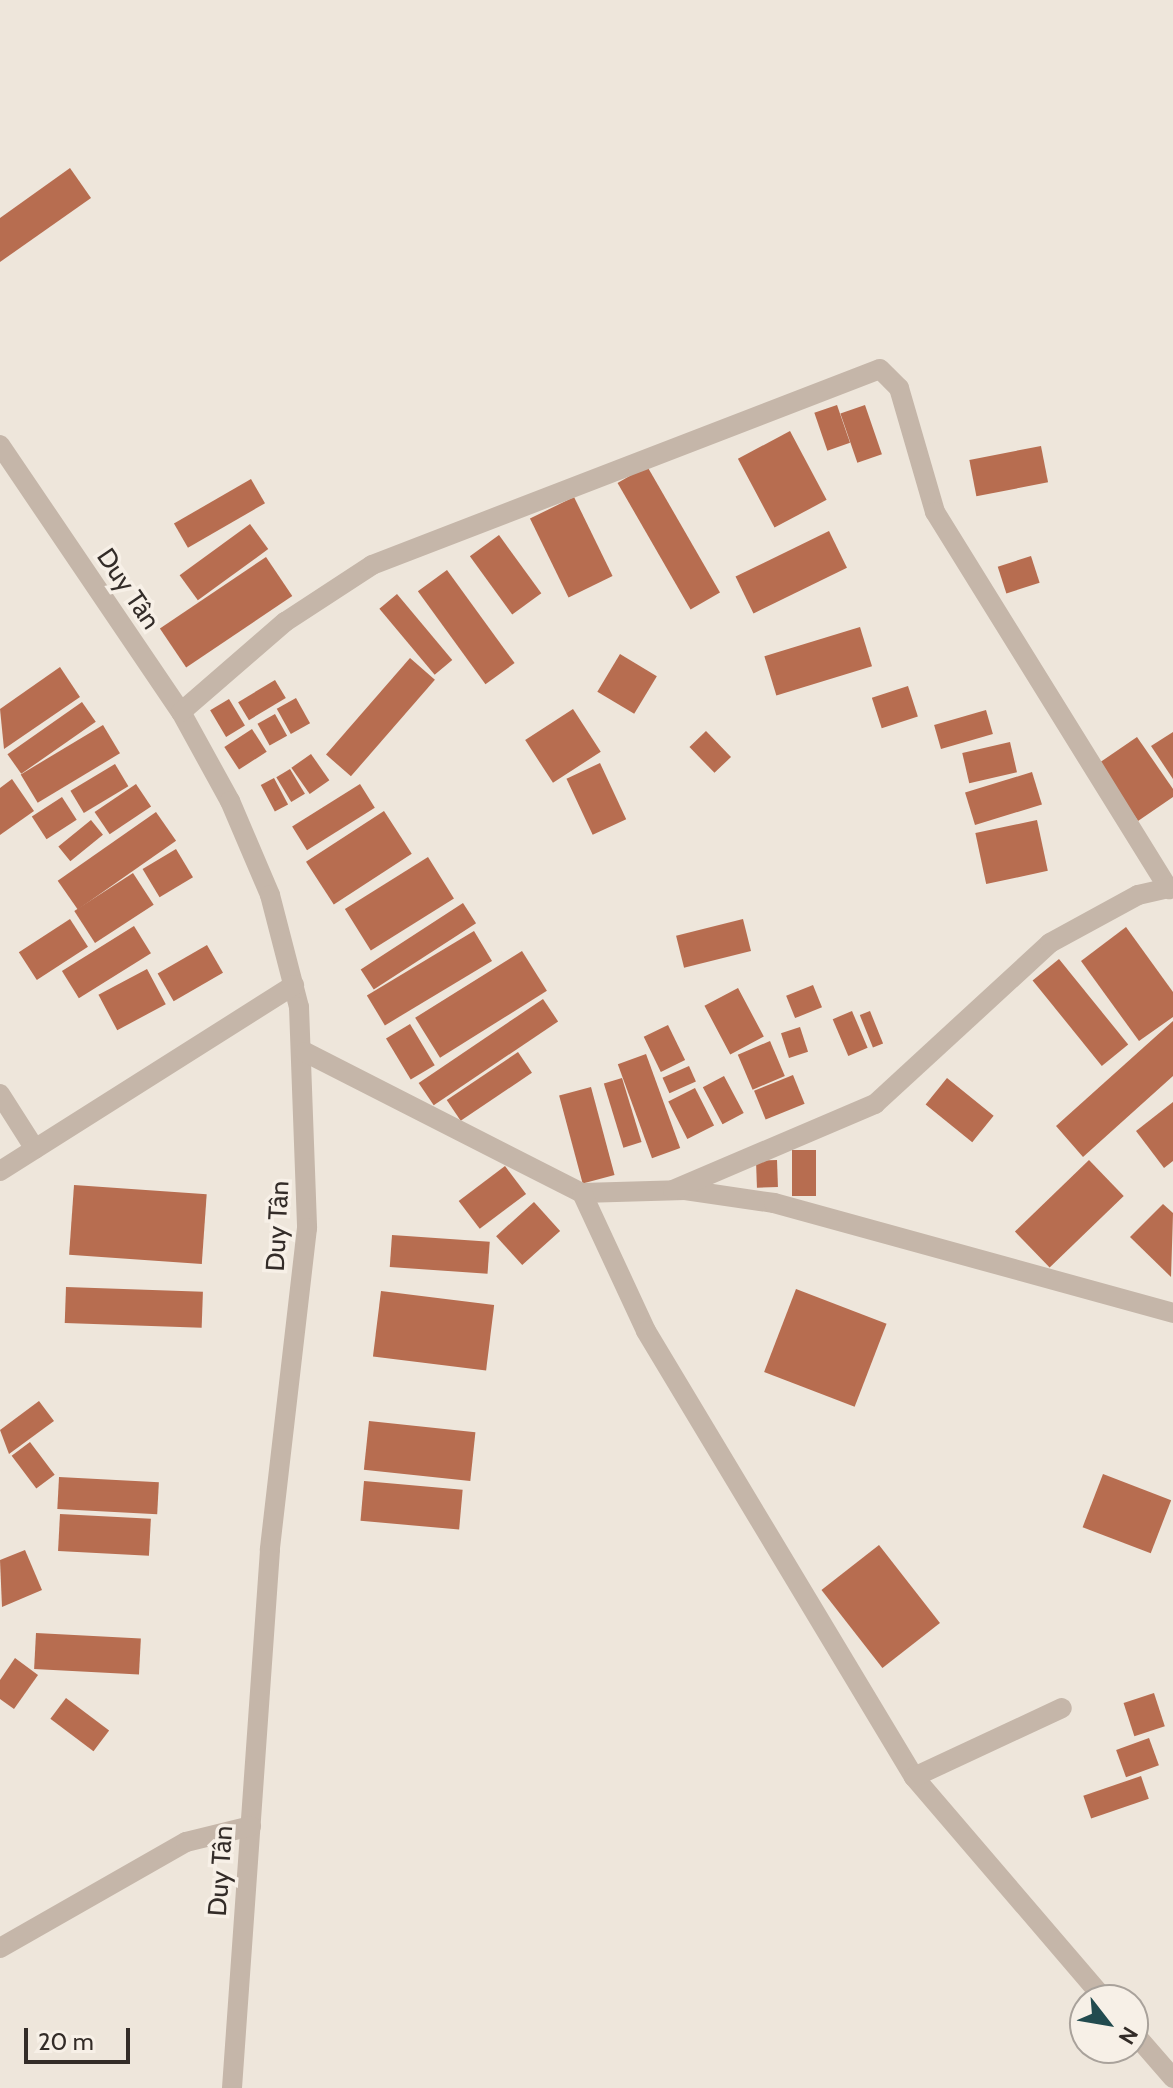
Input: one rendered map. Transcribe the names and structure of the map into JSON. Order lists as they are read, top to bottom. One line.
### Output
{"streets":{"street":["Duy Tân"]},"scale_bar":"20 m","north":"bottom right"}
